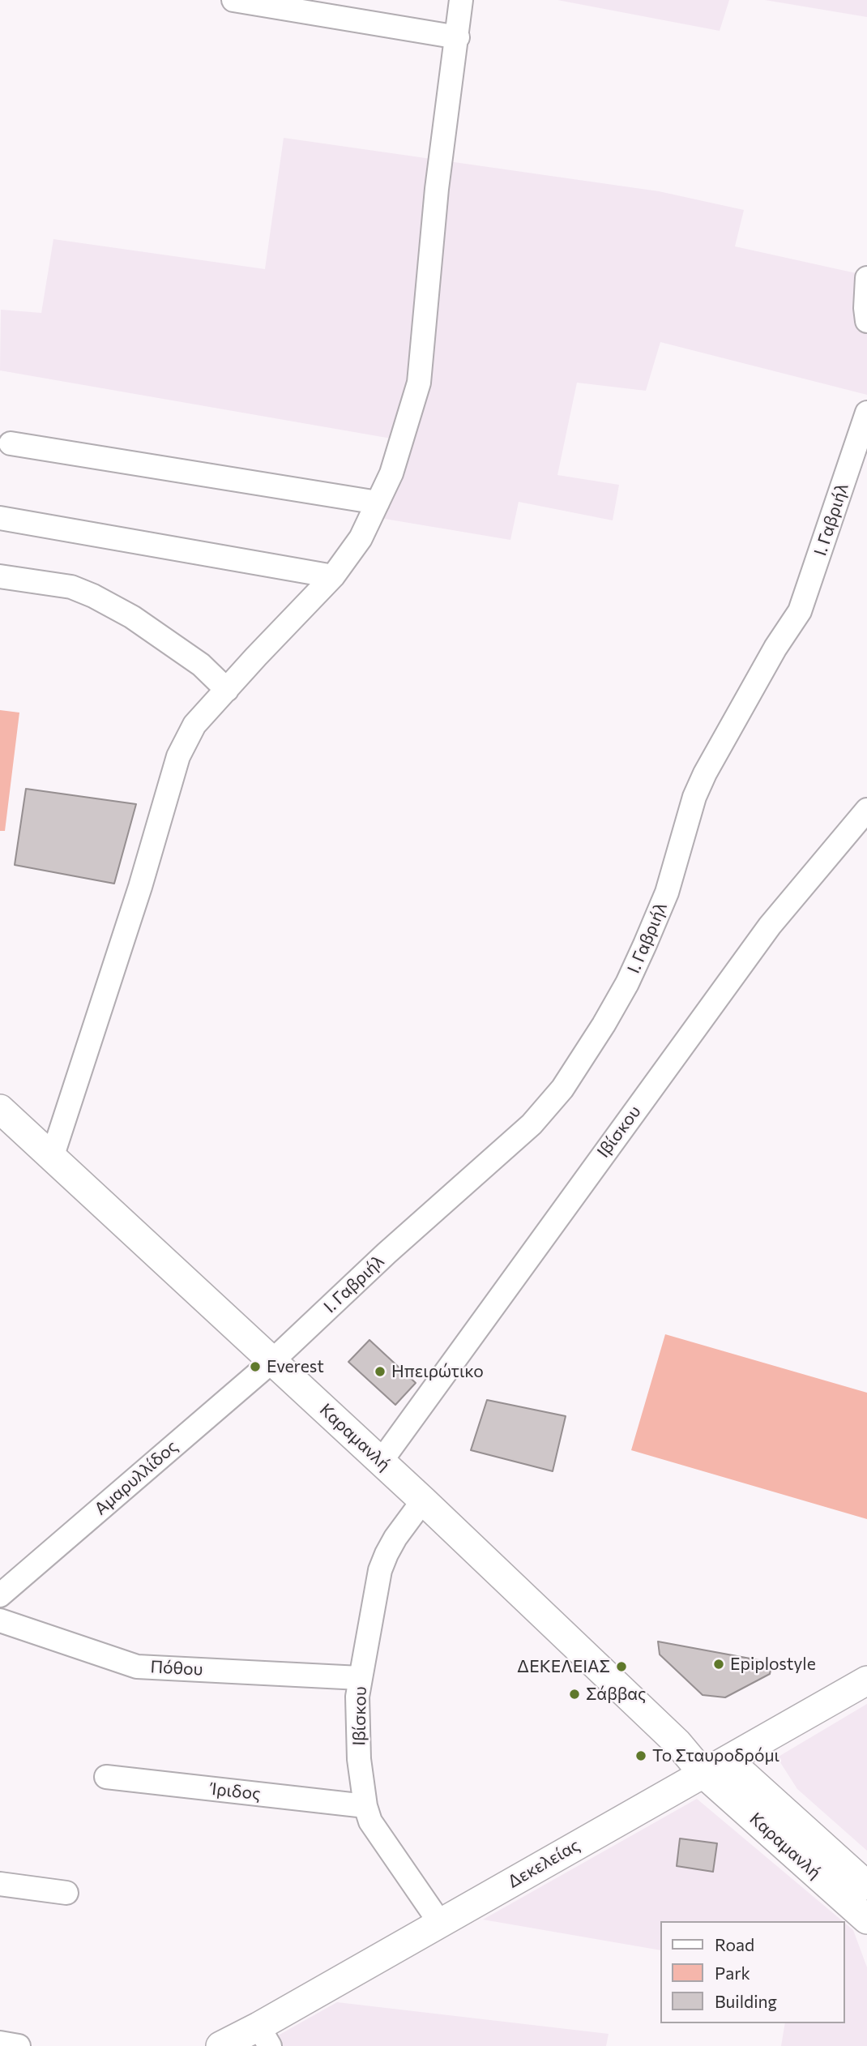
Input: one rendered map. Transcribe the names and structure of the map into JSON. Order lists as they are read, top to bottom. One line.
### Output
{"streets":{"main road":["Καραμανλή","Δεκελείας"],"street":["Ι. Γαβριήλ","Ιβίσκου","Αμαρυλλίδος","Πόθου","Ίριδος"]},"crossings":[["Ι. Γαβριήλ","Καραμανλή"],["Ι. Γαβριήλ","Αμαρυλλίδος"],["Ιβίσκου","Καραμανλή"],["Ιβίσκου","Πόθου"],["Ιβίσκου","Ίριδος"],["Ιβίσκου","Δεκελείας"],["Καραμανλή","Αμαρυλλίδος"],["Καραμανλή","Δεκελείας"]],"places":["Everest","Ηπειρώτικο","Epiplostyle","ΔΕΚΕΛΕΙΑΣ","Σάββας","Το Σταυροδρόμι"],"legend":["Road","Park","Building"]}
